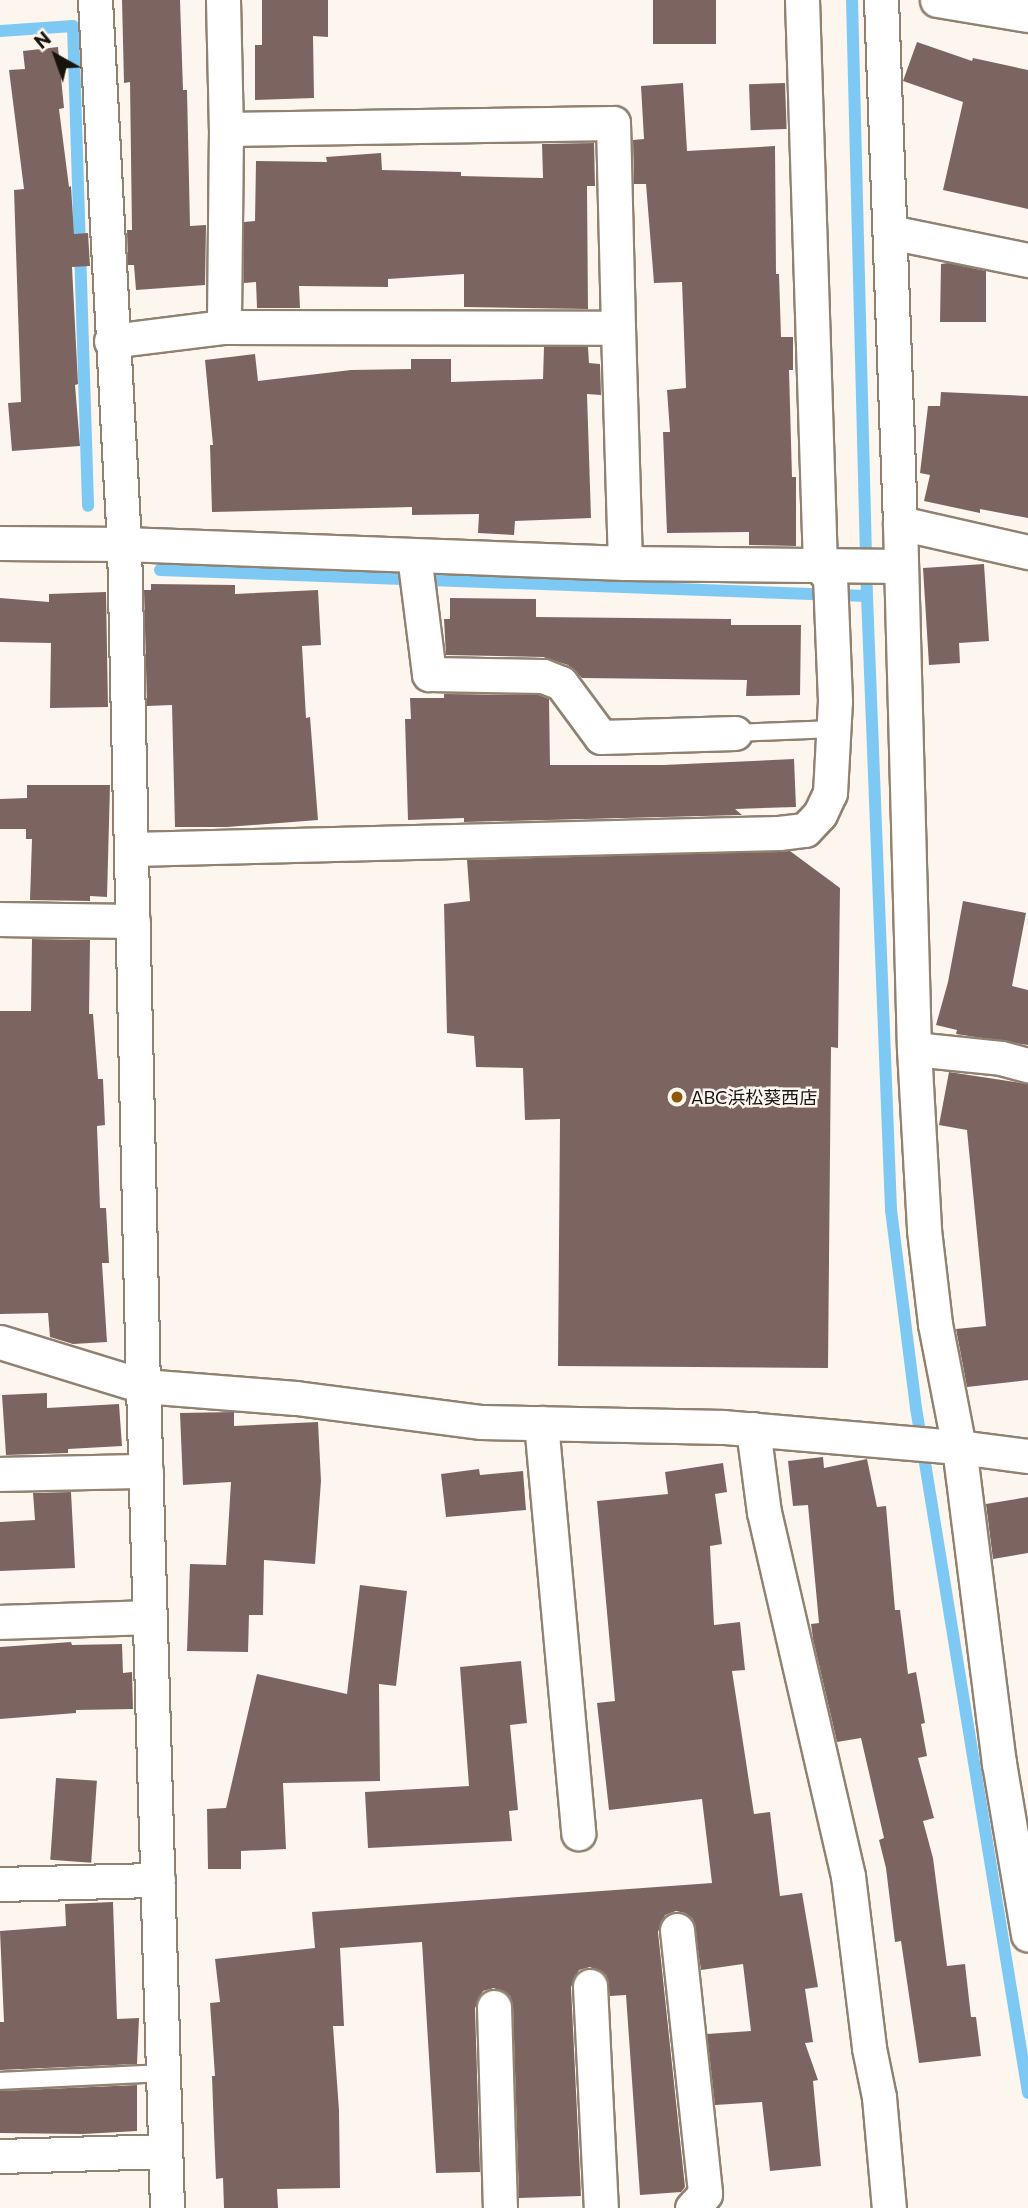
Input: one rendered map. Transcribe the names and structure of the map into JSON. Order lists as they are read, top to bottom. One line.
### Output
{"places":["ABC浜松葵西店"],"north":"top left"}
